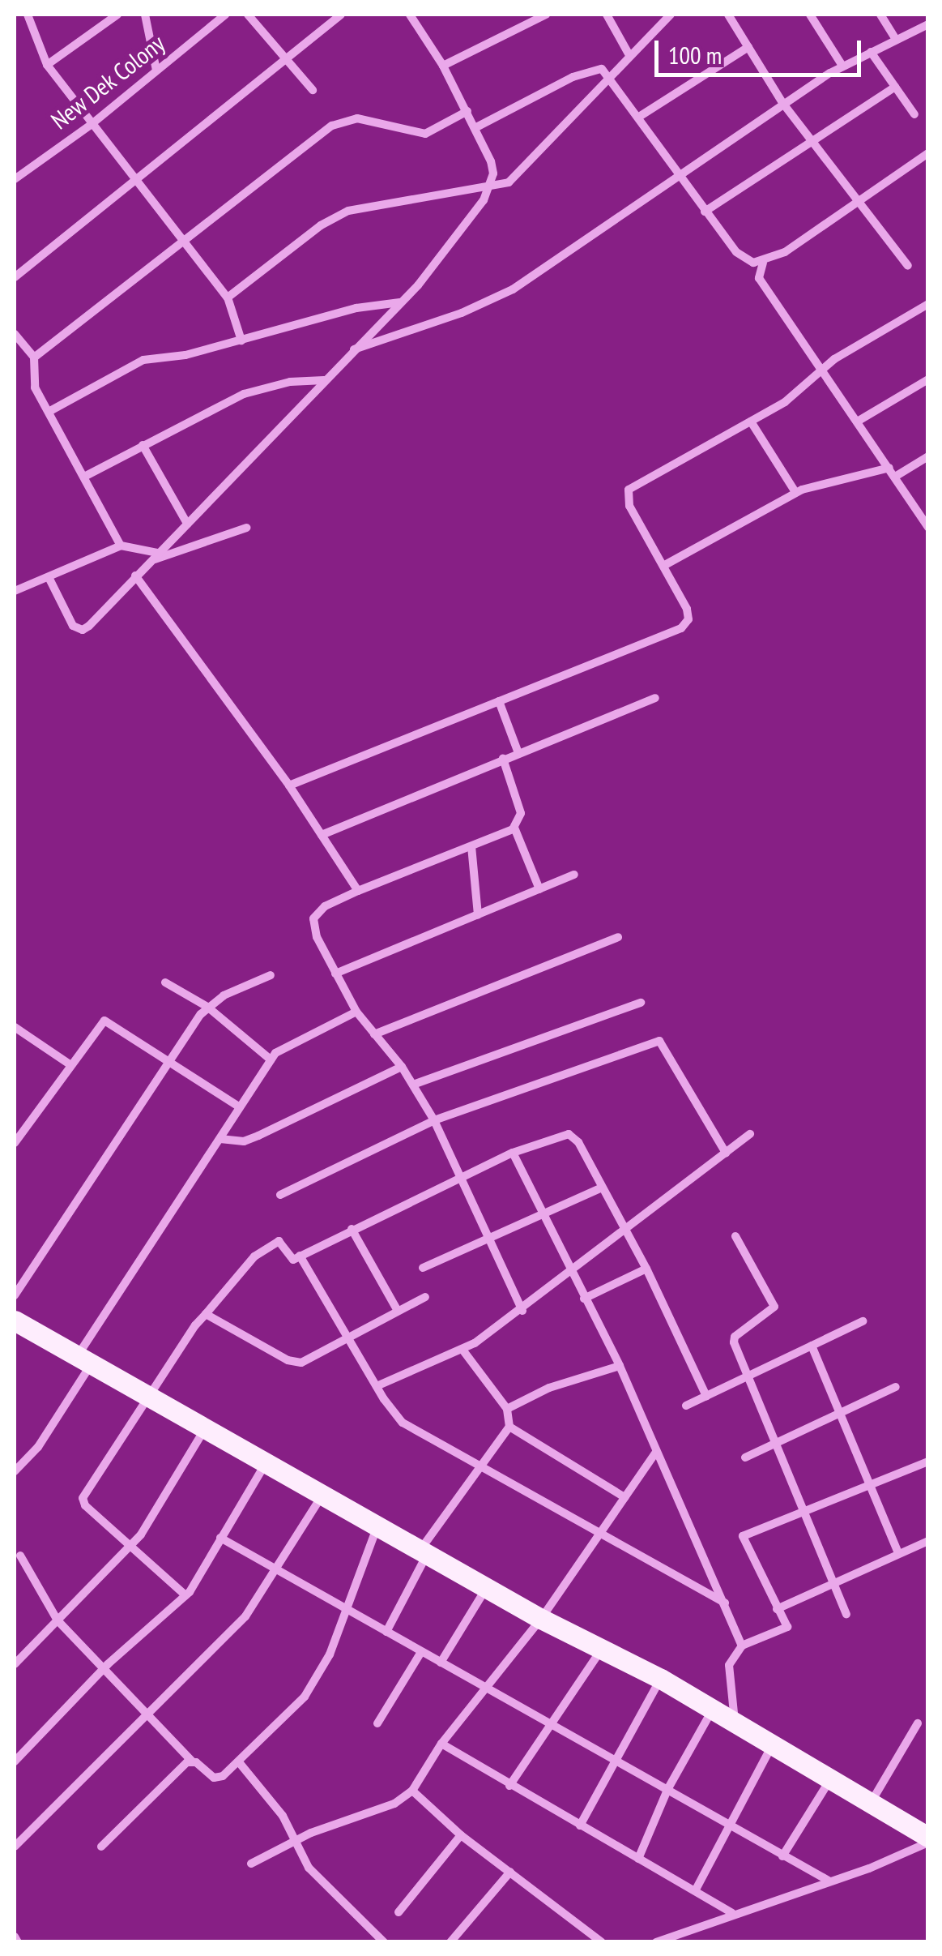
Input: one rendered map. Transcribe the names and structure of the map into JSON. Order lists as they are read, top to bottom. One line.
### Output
{"streets":{"street":["New Dek Colony"]},"scale_bar":"100 m"}
